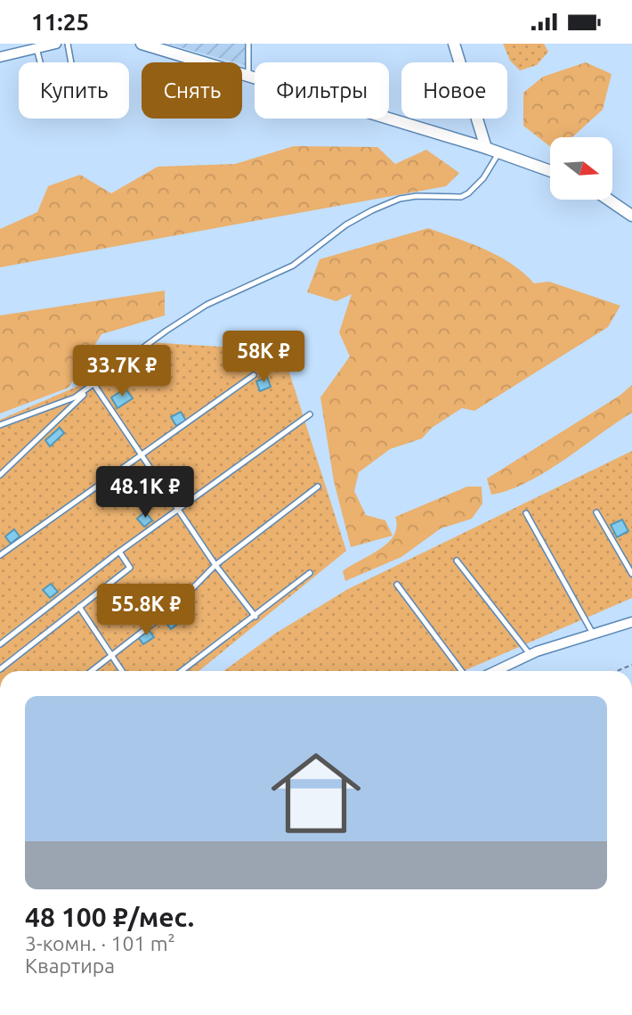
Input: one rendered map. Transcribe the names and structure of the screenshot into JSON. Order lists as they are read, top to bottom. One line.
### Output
{"north":"right","page":{"status":"11:25","chip":["Купить","Снять","Фильтры","Новое"],"price":["58K ₽","33.7K ₽","48.1K ₽","55.8K ₽"],"list":[{"name":"48 100 ₽/мес.","note":"3-комн. · 101 m² · Квартира"}]}}
